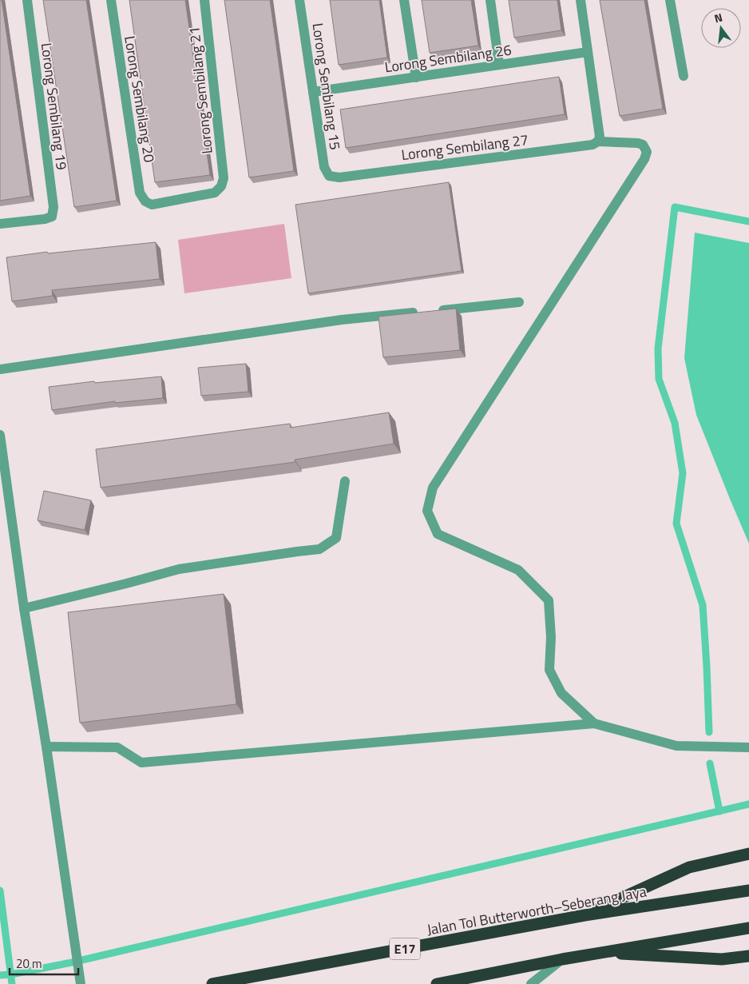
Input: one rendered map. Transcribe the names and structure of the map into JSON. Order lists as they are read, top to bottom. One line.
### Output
{"streets":{"highway":["Jalan Tol Butterworth–Seberang Jaya","E17"],"street":["Lorong Sembilang 26","Lorong Sembilang 15","Lorong Sembilang 21","Lorong Sembilang 20","Lorong Sembilang 19","Lorong Sembilang 27"]},"crossings":[["Lorong Sembilang 26","Lorong Sembilang 15"],["Lorong Sembilang 15","Lorong Sembilang 27"],["Lorong Sembilang 21","Lorong Sembilang 20"]],"scale_bar":"20 m","north":"top"}
